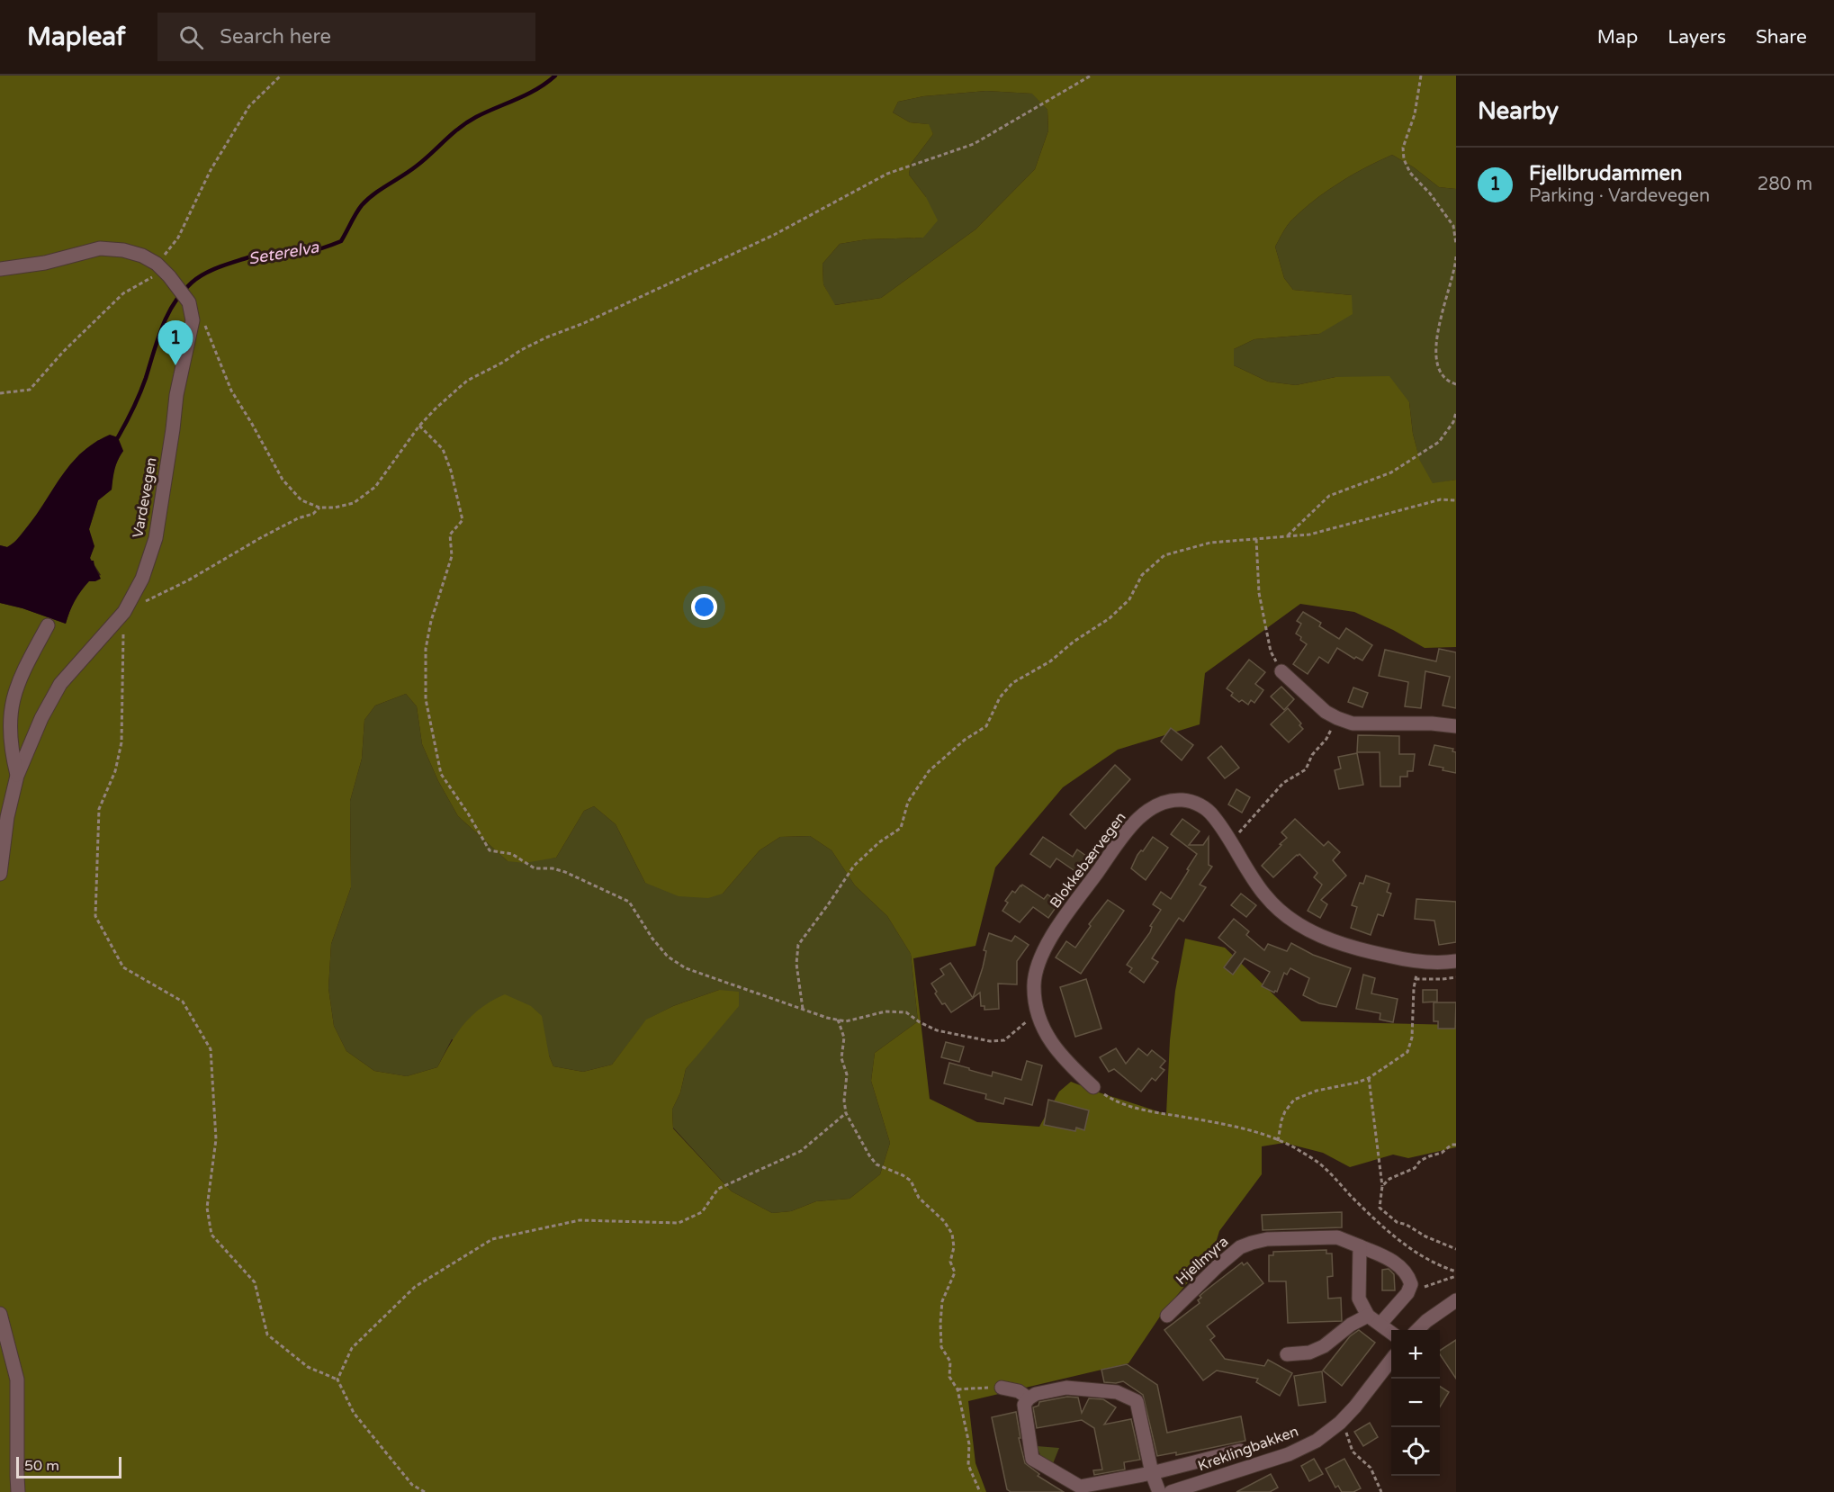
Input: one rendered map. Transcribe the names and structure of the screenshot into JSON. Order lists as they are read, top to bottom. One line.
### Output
{"streets":{"street":["Vardevegen","Blokkebærvegen","Hjellmyra","Kreklingbakken"]},"water":["Seterelva"],"scale_bar":"50 m","page":{"header":"Mapleaf","search":"Search here","nav":["Map","Layers","Share"],"heading":"Nearby","list":[{"mark":"1","name":"Fjellbrudammen","note":"Parking · Vardevegen","value":"280 m"}],"pins":"1","map_buttons":["+","−"],"scale":"50 m"}}
